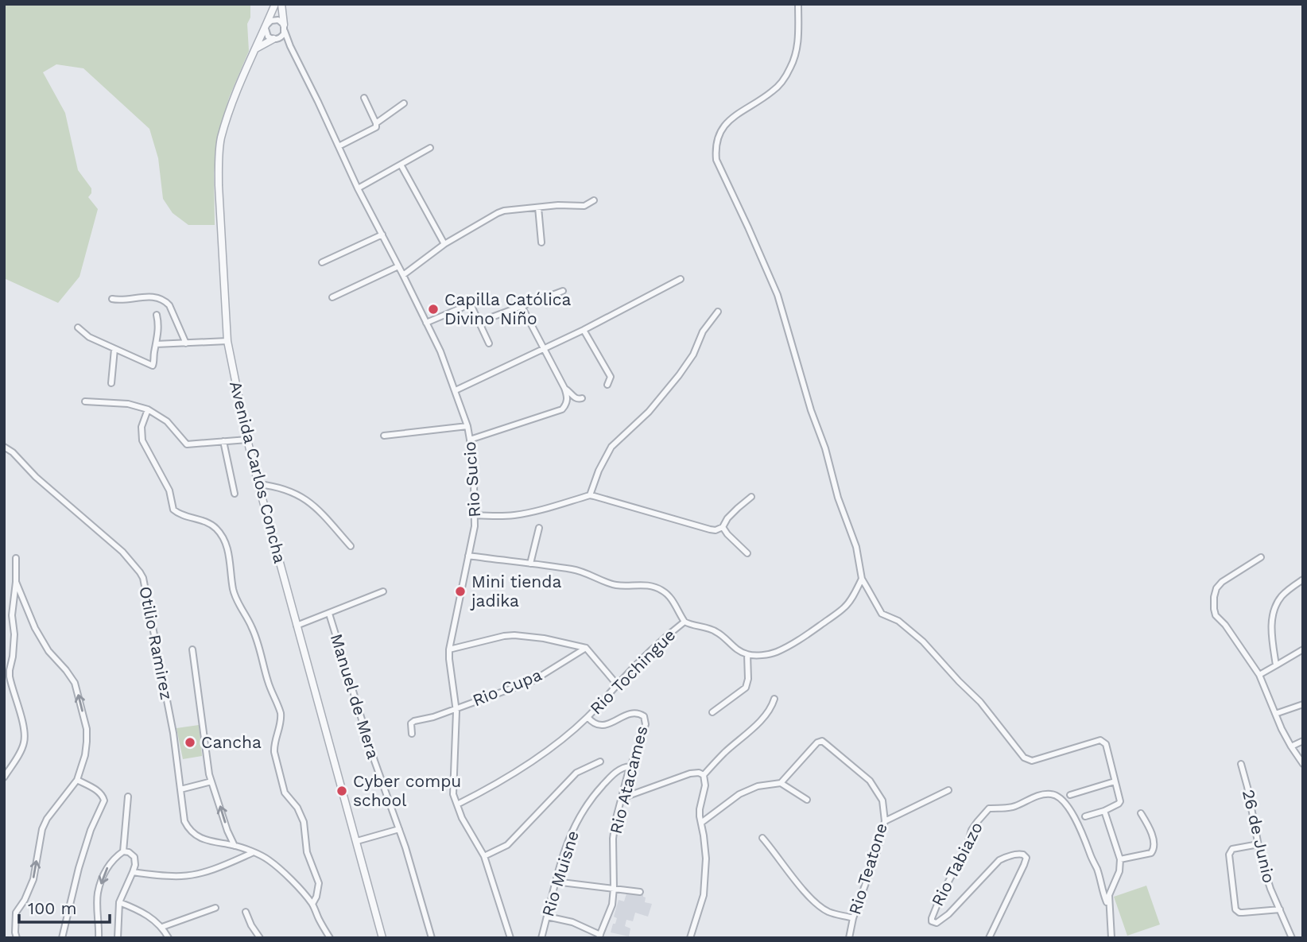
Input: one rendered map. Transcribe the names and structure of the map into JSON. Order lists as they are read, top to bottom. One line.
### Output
{"streets":{"street":["Avenida Carlos Concha","Rio Sucio","Otilio Ramirez","Rio Tochingue","Rio Cupa","Manuel de Mera","Rio Atacames","26 de Junio","Rio Tabiazo","Rio Teatone","Rio Muisne"]},"crossings":[["Avenida Carlos Concha","Rio Sucio"],["Rio Sucio","Rio Tochingue"],["Rio Sucio","Rio Cupa"],["Rio Tochingue","Rio Atacames"],["Rio Atacames","Rio Muisne"]],"places":["Capilla Católica Divino Niño","Mini tienda jadika","Cancha","Cyber compu school"],"scale_bar":"100 m"}
